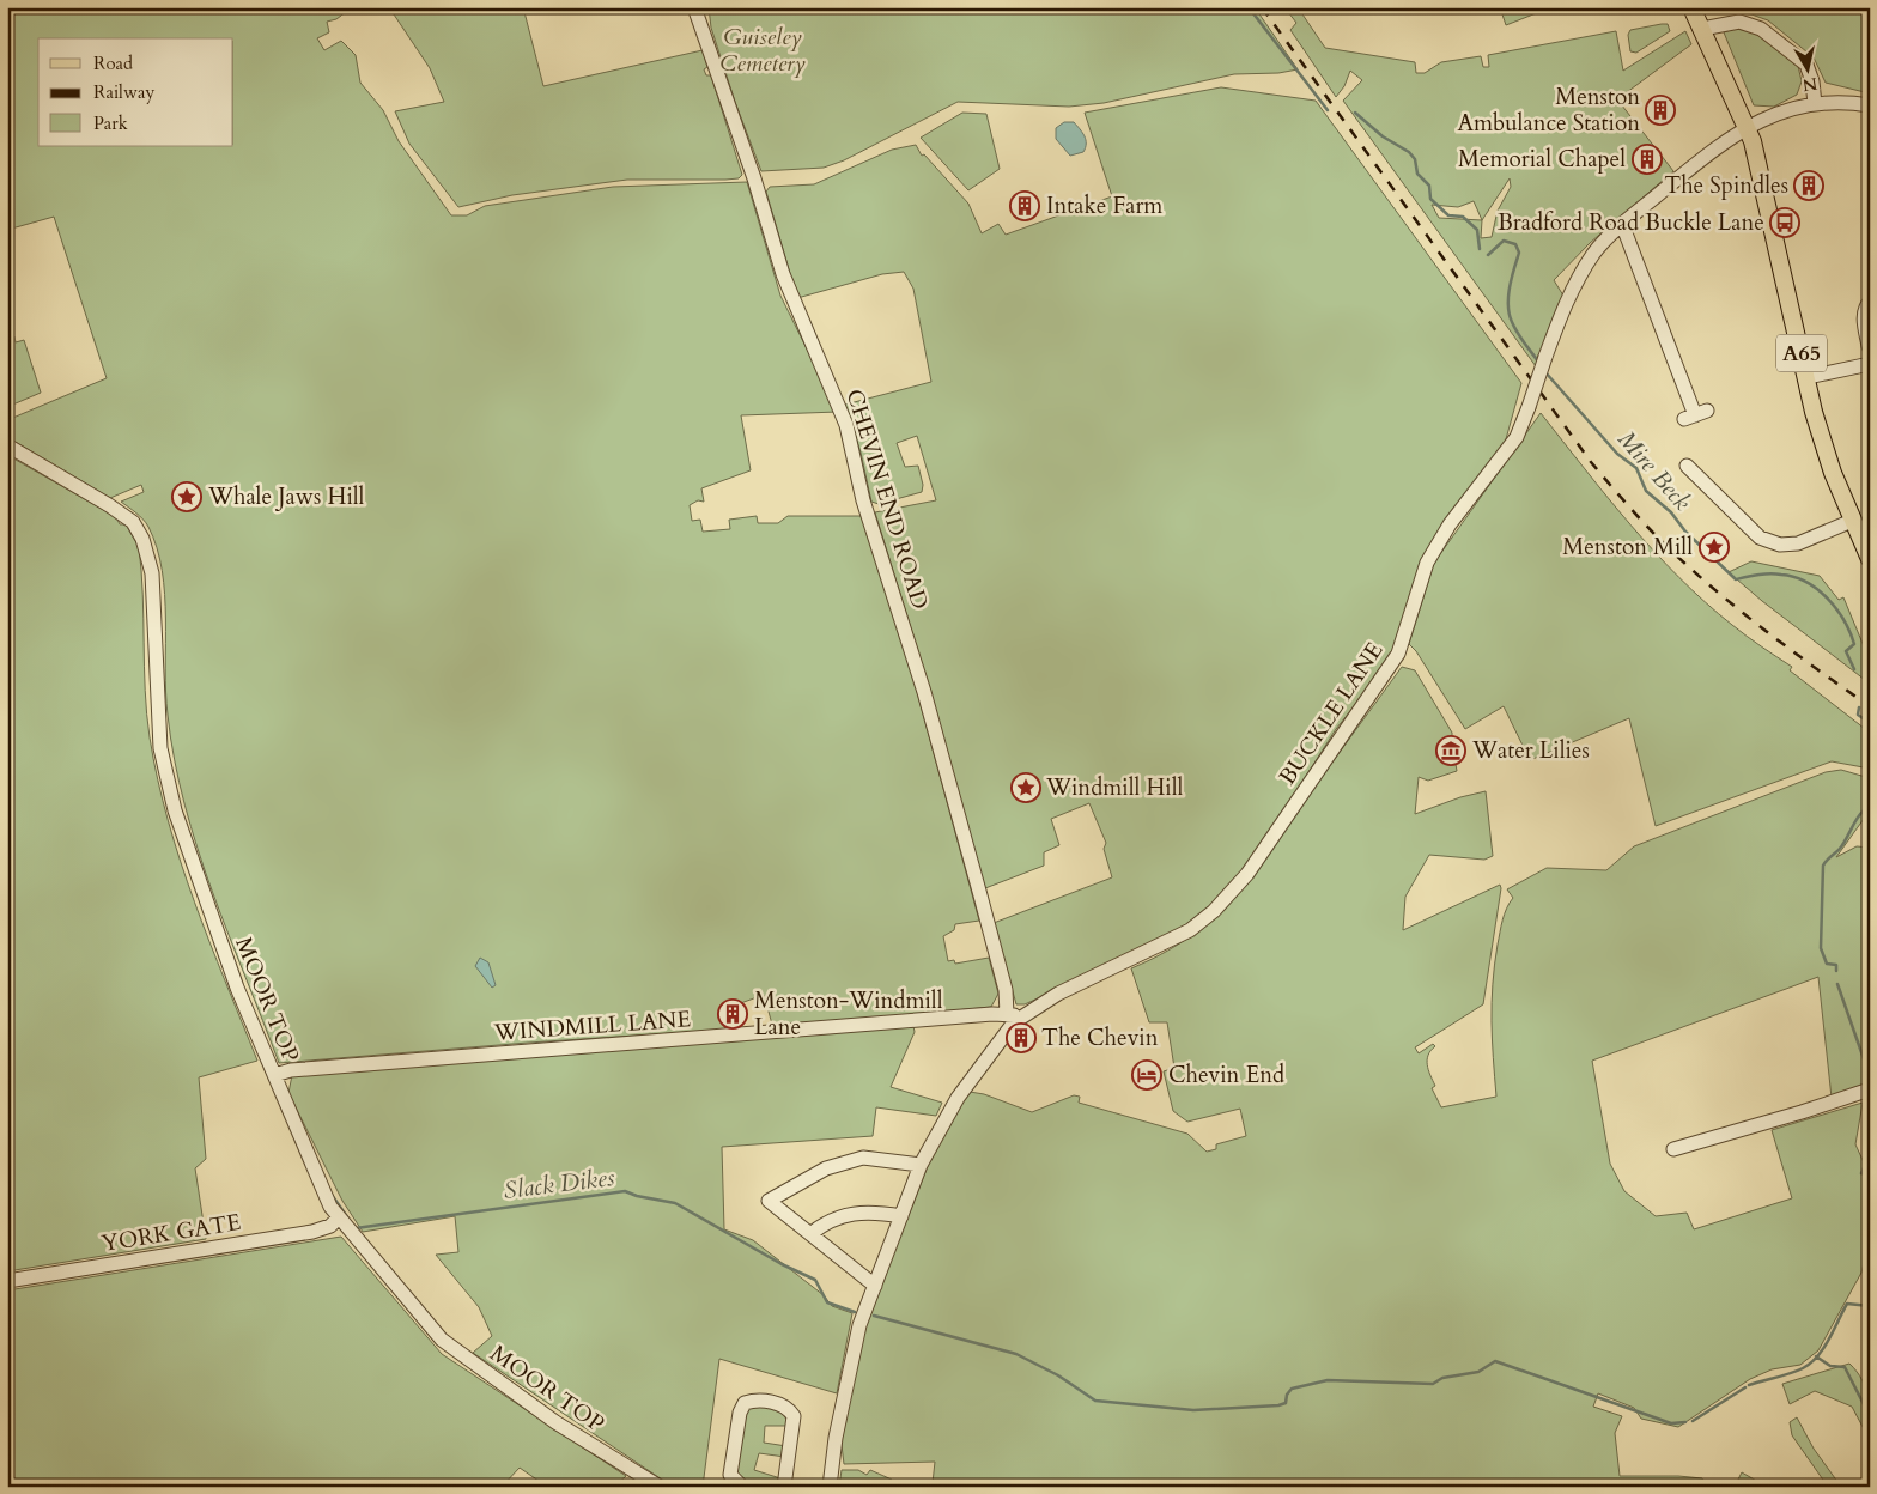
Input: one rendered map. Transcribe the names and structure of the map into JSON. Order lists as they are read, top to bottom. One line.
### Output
{"streets":{"main road":["A65"],"street":["CHEVIN END ROAD","BUCKLE LANE","MOOR TOP","WINDMILL LANE","YORK GATE"]},"crossings":[["A65","BUCKLE LANE"],["CHEVIN END ROAD","WINDMILL LANE"],["BUCKLE LANE","WINDMILL LANE"],["MOOR TOP","WINDMILL LANE"],["MOOR TOP","YORK GATE"]],"water":["Mire Beck","Slack Dikes"],"parks":["Guiseley Cemetery"],"places":{"building":["Menston Ambulance Station","Memorial Chapel","The Spindles","Intake Farm","Menston-Windmill Lane","The Chevin"],"bus stop":["Bradford Road Buckle Lane"],"place":["Whale Jaws Hill","Menston Mill","Windmill Hill"],"museum":["Water Lilies"],"hotel":["Chevin End"]},"legend":["Road","Railway","Park"],"north":"bottom"}
